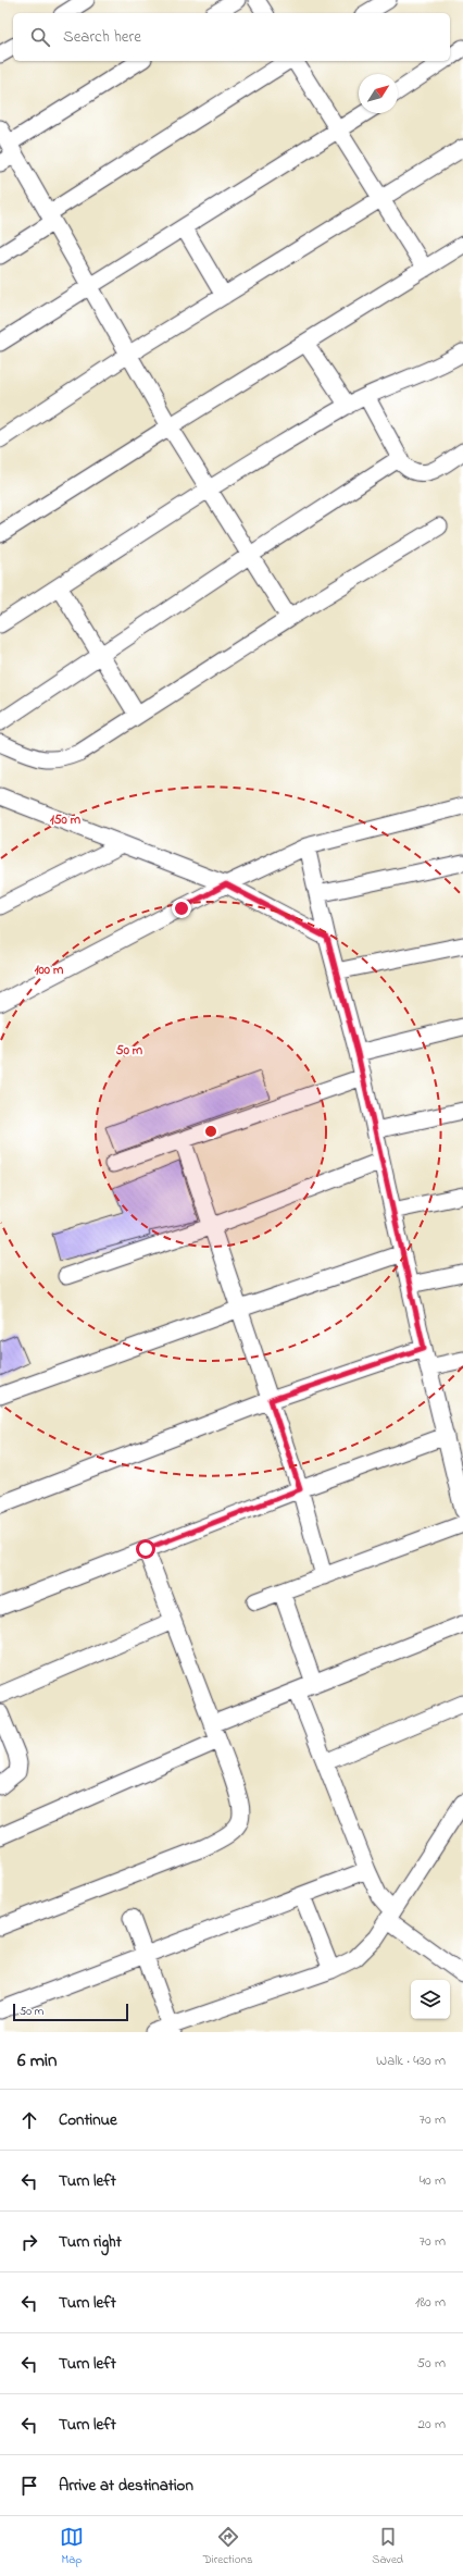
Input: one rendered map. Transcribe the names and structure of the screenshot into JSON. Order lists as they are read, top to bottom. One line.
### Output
{"scale_bar":"50 m","north":"top right","page":{"search":"Search here","scale":"50 m","heading":["6 min","Walk · 430 m"],"list":[["Continue","70 m"],["Turn left","40 m"],["Turn right","70 m"],["Turn left","180 m"],["Turn left","50 m"],["Turn left","20 m"],"Arrive at destination"],"nav":["Map","Directions","Saved"]},"rings":["150 m","100 m","50 m"]}
